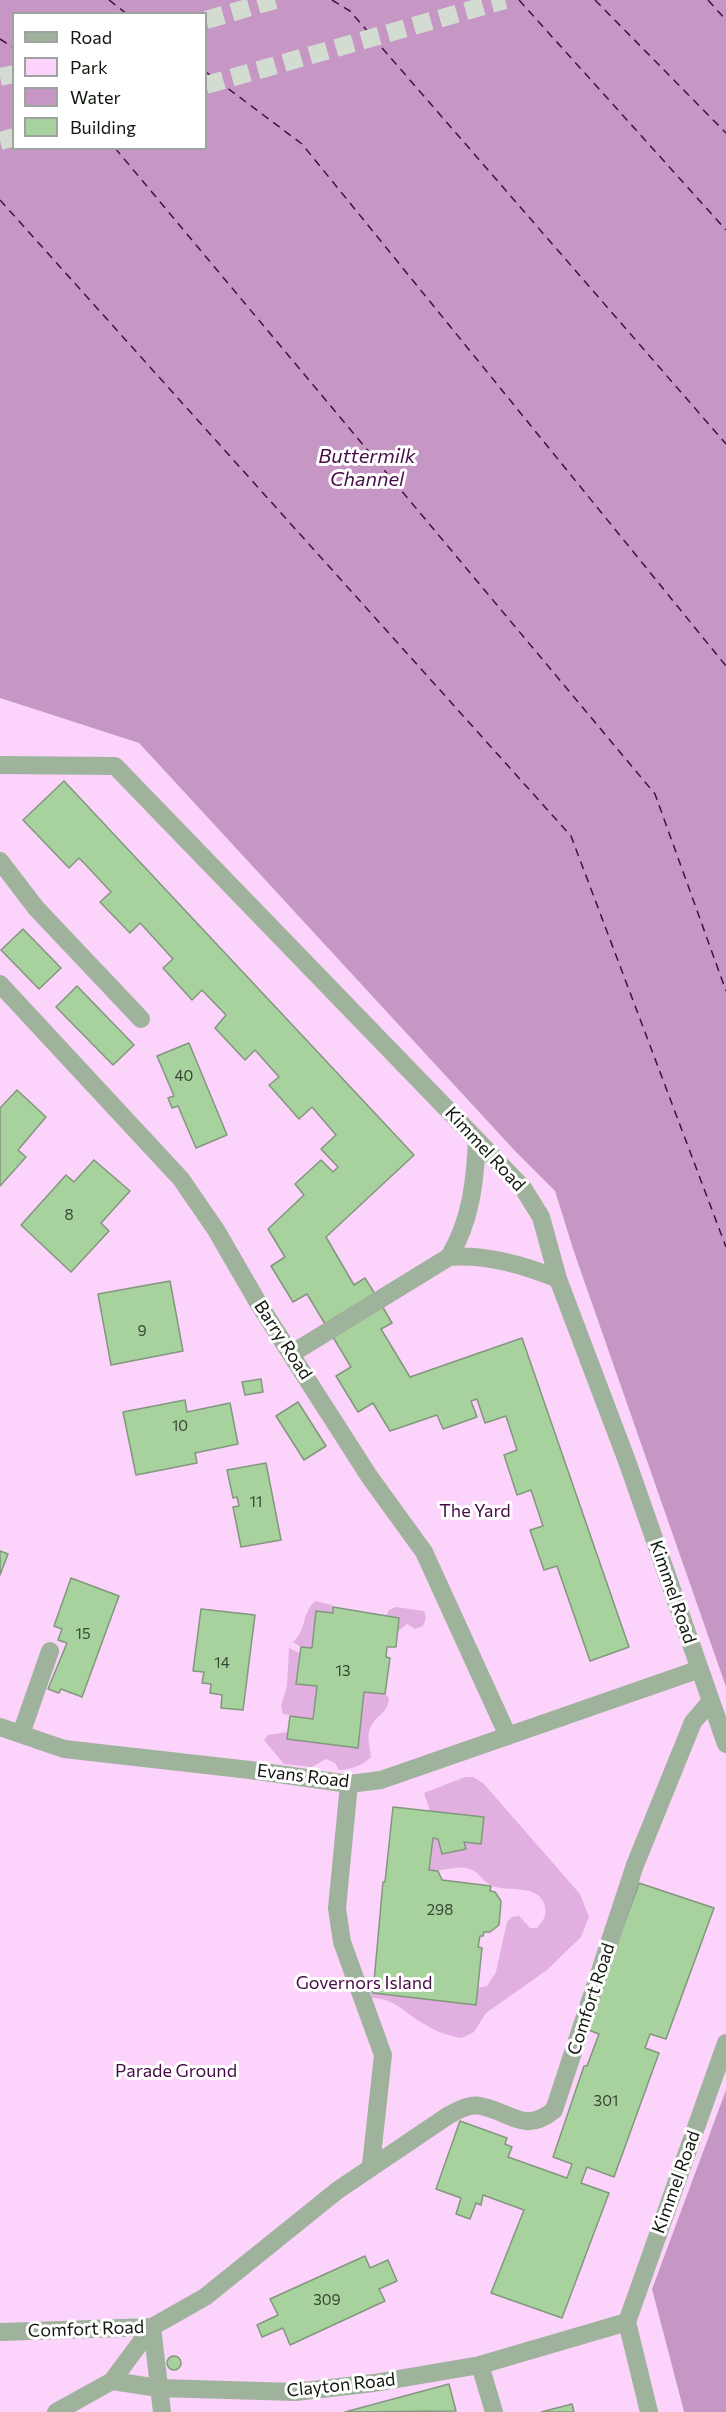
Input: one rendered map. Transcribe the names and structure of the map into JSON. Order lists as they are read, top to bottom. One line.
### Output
{"streets":{"street":["Kimmel Road","Barry Road","Evans Road","Comfort Road","Clayton Road"]},"crossings":[["Kimmel Road","Evans Road"],["Kimmel Road","Comfort Road"],["Kimmel Road","Clayton Road"],["Barry Road","Evans Road"]],"water":["Buttermilk Channel"],"parks":["The Yard","Governors Island","Parade Ground"],"house_numbers":["40","8","9","10","11","15","14","13","298","301","309"],"legend":["Road","Park","Water","Building"]}
